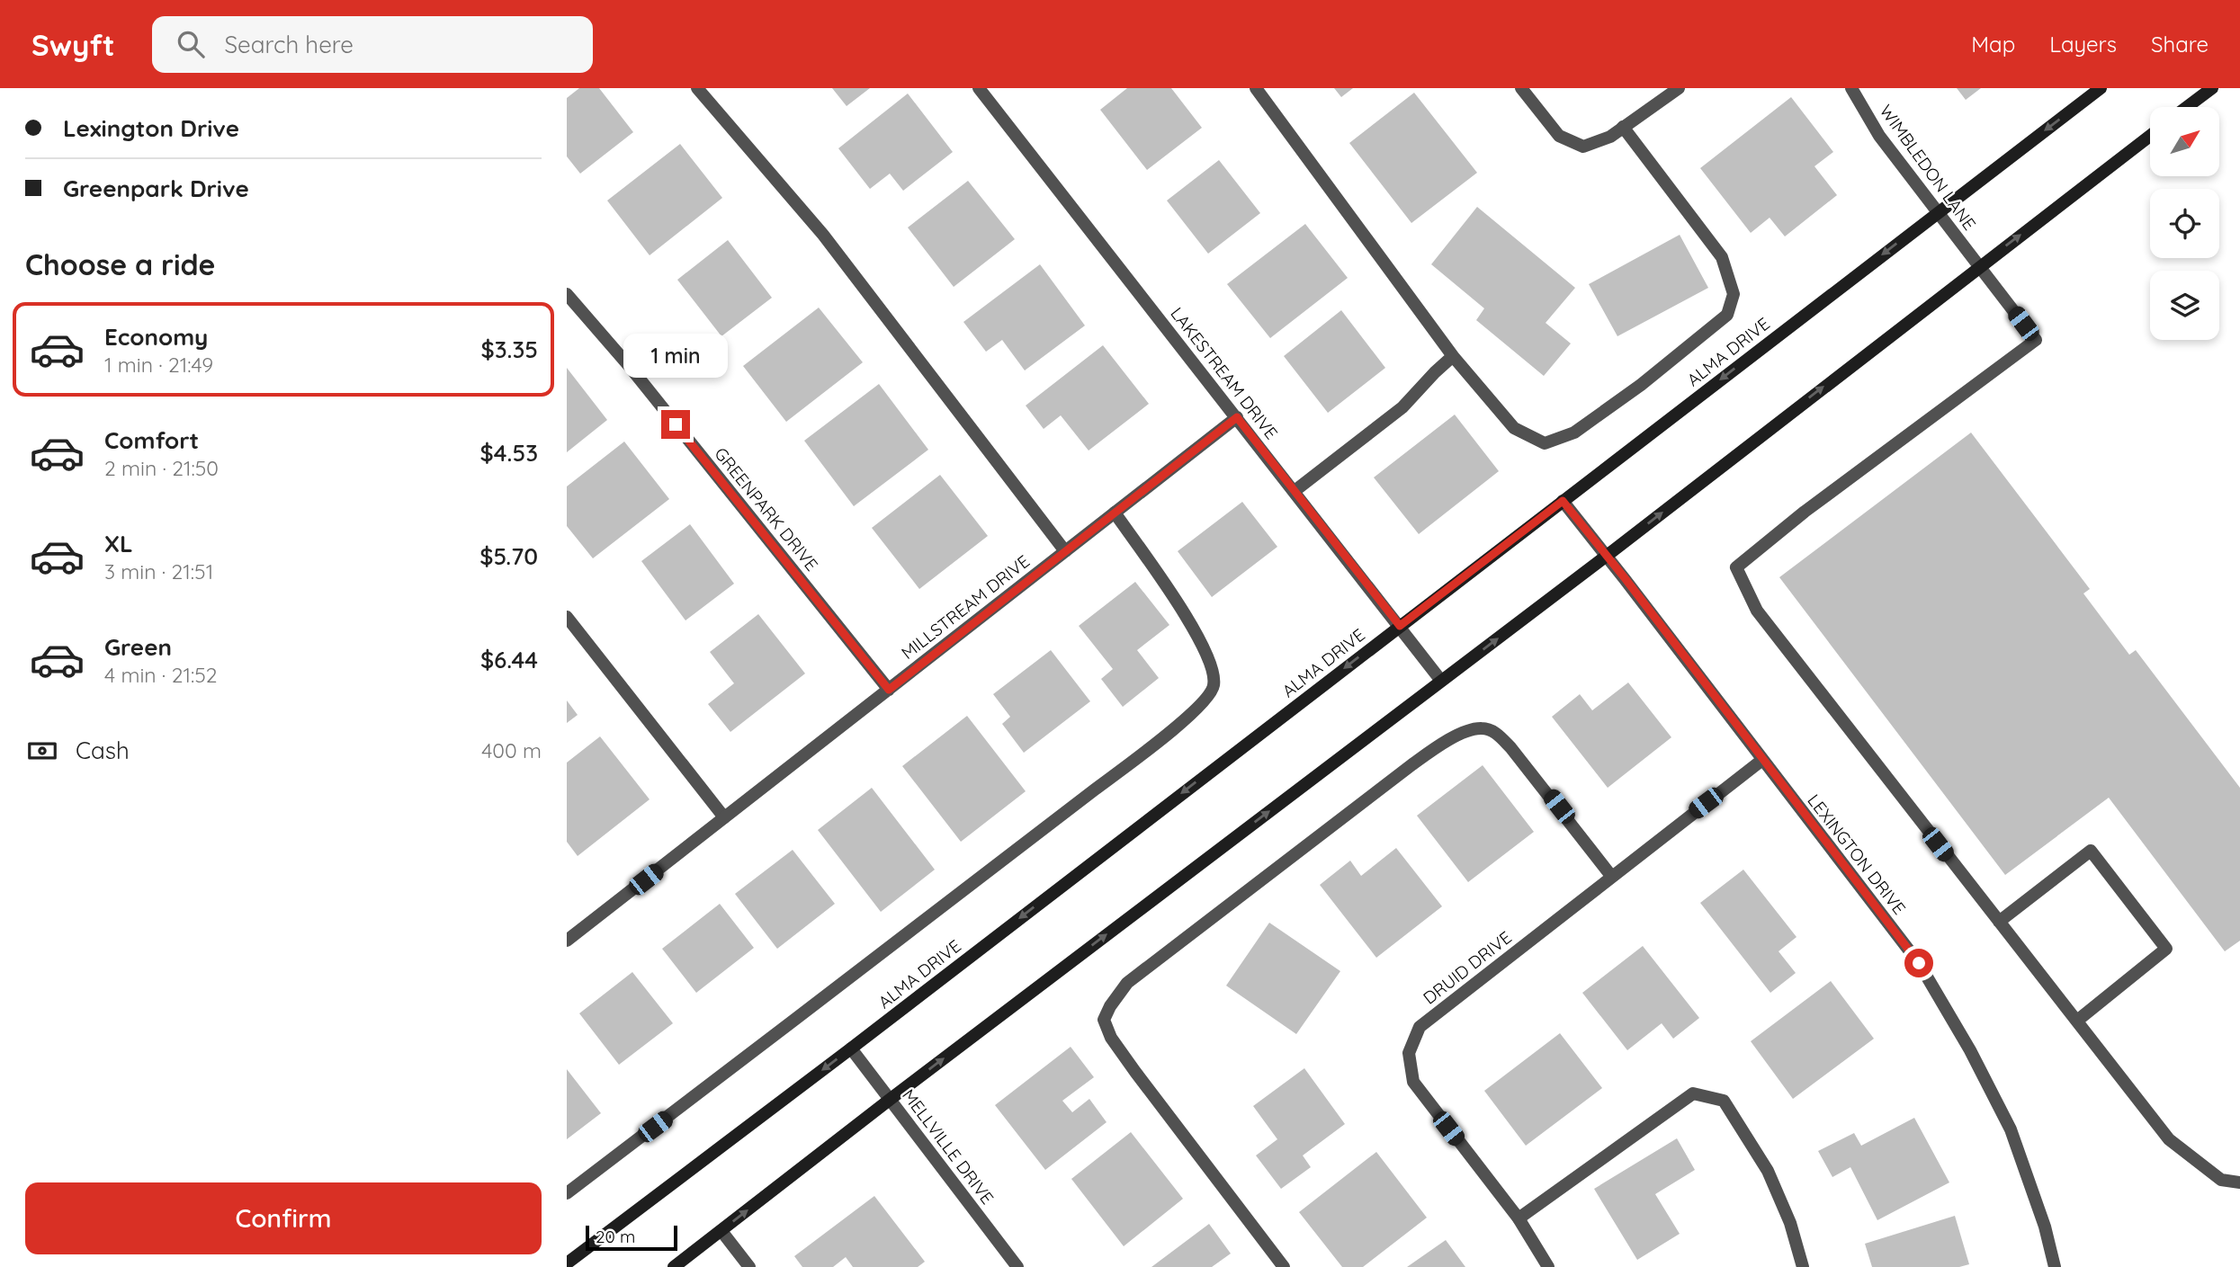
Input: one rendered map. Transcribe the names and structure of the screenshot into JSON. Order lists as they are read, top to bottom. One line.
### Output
{"streets":{"main road":["ALMA DRIVE"],"street":["WIMBLEDON LANE","LAKESTREAM DRIVE","GREENPARK DRIVE","MILLSTREAM DRIVE","LEXINGTON DRIVE","DRUID DRIVE","MELLVILLE DRIVE"]},"crossings":[["WIMBLEDON LANE","ALMA DRIVE"],["ALMA DRIVE","LAKESTREAM DRIVE"],["ALMA DRIVE","LEXINGTON DRIVE"],["ALMA DRIVE","MELLVILLE DRIVE"],["LAKESTREAM DRIVE","MILLSTREAM DRIVE"],["GREENPARK DRIVE","MILLSTREAM DRIVE"],["LEXINGTON DRIVE","DRUID DRIVE"]],"scale_bar":"20 m","north":"top right","page":{"header":"Swyft","search":"Search here","nav":["Map","Layers","Share"],"banner":["Lexington Drive","Greenpark Drive"],"heading":"Choose a ride","list":[{"name":"Economy","note":"1 min · 21:49","value":"$3.35"},{"name":"Comfort","note":"2 min · 21:50","value":"$4.53"},{"name":"XL","note":"3 min · 21:51","value":"$5.70"},{"name":"Green","note":"4 min · 21:52","value":"$6.44"}],"bubble":"1 min","pay":["Cash","400 m"],"buttons":"Confirm","scale":"20 m"}}
